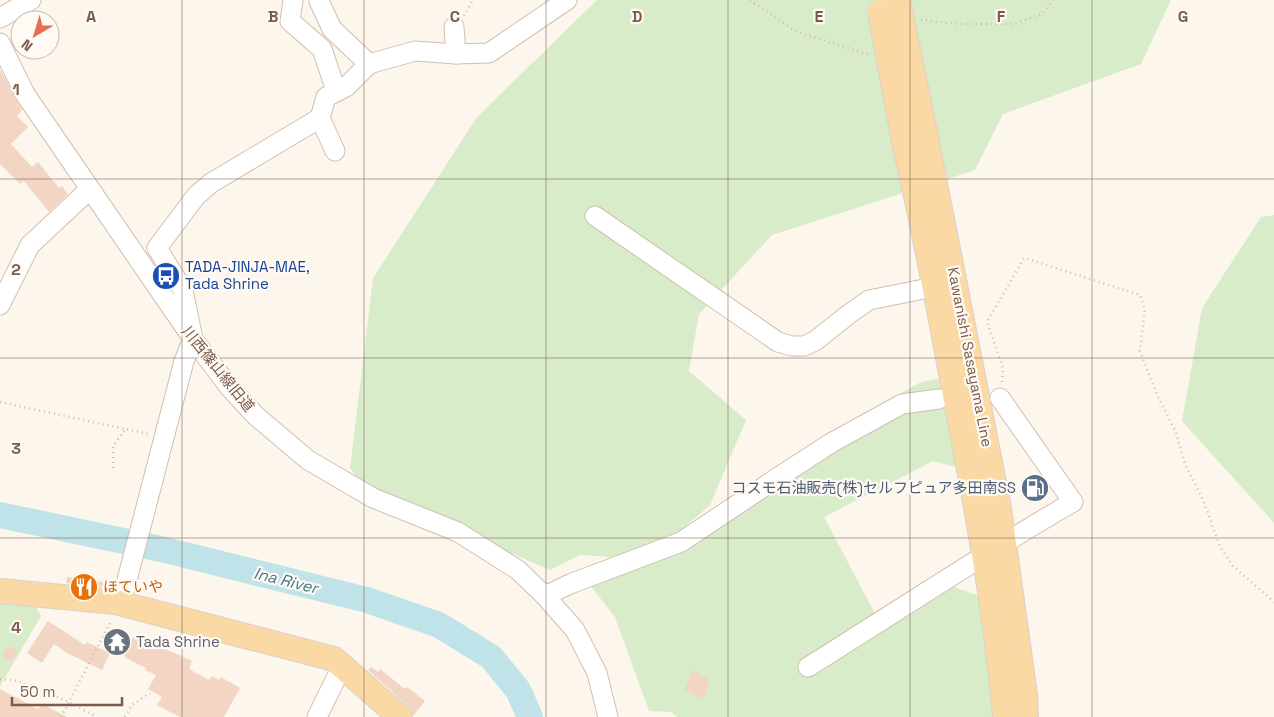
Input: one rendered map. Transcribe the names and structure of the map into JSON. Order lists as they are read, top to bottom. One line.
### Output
{"streets":{"main road":["Kawanishi Sasayama Line"],"street":["川西篠山線旧道"]},"water":["Ina River"],"places":{"bus stop":["TADA-JINJA-MAE, Tada Shrine"],"fuel station":["コスモ石油販売(株)セルフピュア多田南SS"],"restaurant":["ほていや"],"temple":["Tada Shrine"]},"scale_bar":"50 m","north":"bottom left","grid":{"columns":["A","B","C","D","E","F","G"],"rows":["1","2","3","4"]}}
